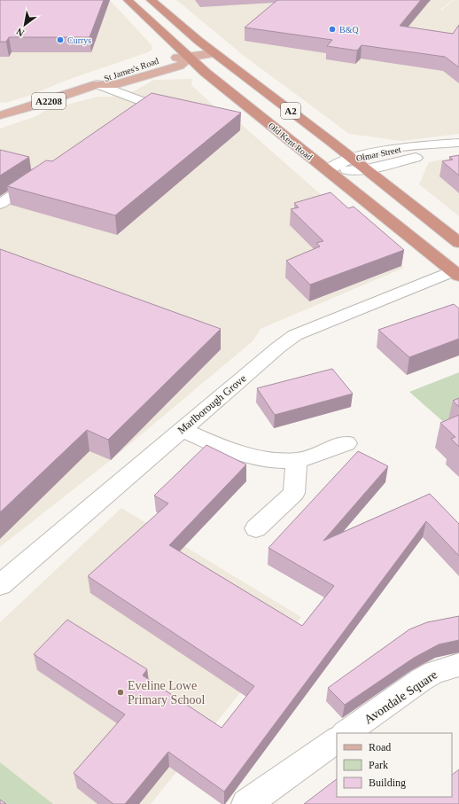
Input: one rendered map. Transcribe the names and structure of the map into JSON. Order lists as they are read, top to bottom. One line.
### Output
{"streets":{"highway":["A2","Old Kent Road"],"main road":["St James's Road","A2208"],"street":["Olmar Street","Marlborough Grove","Avondale Square"]},"crossings":[["St James's Road","A2"],["St James's Road","Old Kent Road"],["A2","Olmar Street"],["Old Kent Road","Olmar Street"],["Old Kent Road","Marlborough Grove"]],"places":["B&Q","Currys","Eveline Lowe Primary School"],"legend":["Road","Park","Building"],"north":"bottom left"}
